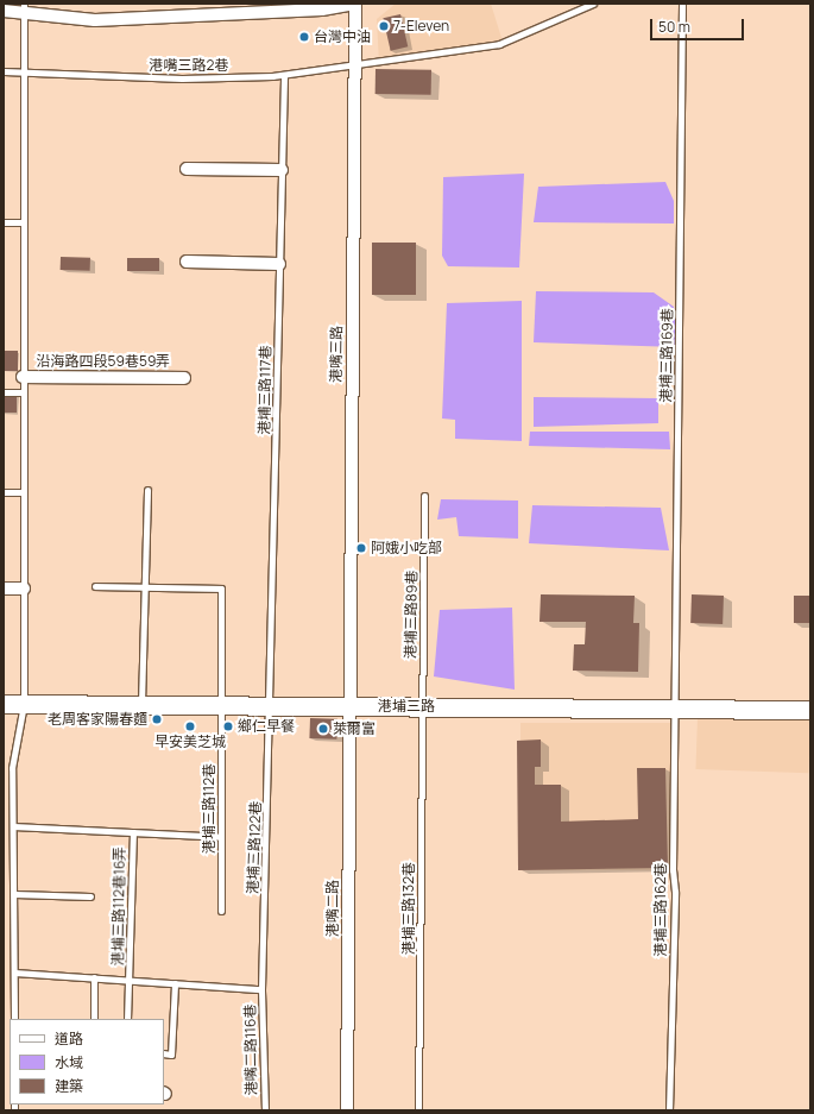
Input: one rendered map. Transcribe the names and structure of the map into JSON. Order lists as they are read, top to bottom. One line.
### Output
{"streets":{"street":["港嘴三路","沿海路四段59巷59弄","港埔三路","港嘴二路"],"lane":["港嘴三路2巷","港埔三路169巷","港埔三路117巷","港埔三路89巷","港埔三路112巷","港埔三路122巷","港埔三路112巷16弄","港埔三路132巷","港埔三路162巷","港嘴二路116巷"]},"crossings":[["港嘴三路2巷","港嘴三路"],["港嘴三路2巷","港埔三路117巷"],["港嘴三路","港埔三路"],["港嘴三路","港嘴二路"],["港埔三路169巷","港埔三路"],["港埔三路169巷","港埔三路162巷"],["港埔三路117巷","港埔三路"],["港埔三路117巷","港埔三路122巷"],["港埔三路89巷","港埔三路"],["港埔三路89巷","港埔三路132巷"],["港埔三路","港埔三路112巷"],["港埔三路","港埔三路122巷"],["港埔三路","港嘴二路"],["港埔三路","港埔三路132巷"],["港埔三路","港埔三路162巷"],["港埔三路112巷","港埔三路112巷16弄"],["港埔三路122巷","港嘴二路116巷"]],"places":["7-Eleven","台灣中油","阿娥小吃部","老周客家陽春麵","早安美芝城","鄉仁早餐","萊爾富"],"legend":["道路","水域","建築"],"scale_bar":"50 m"}
